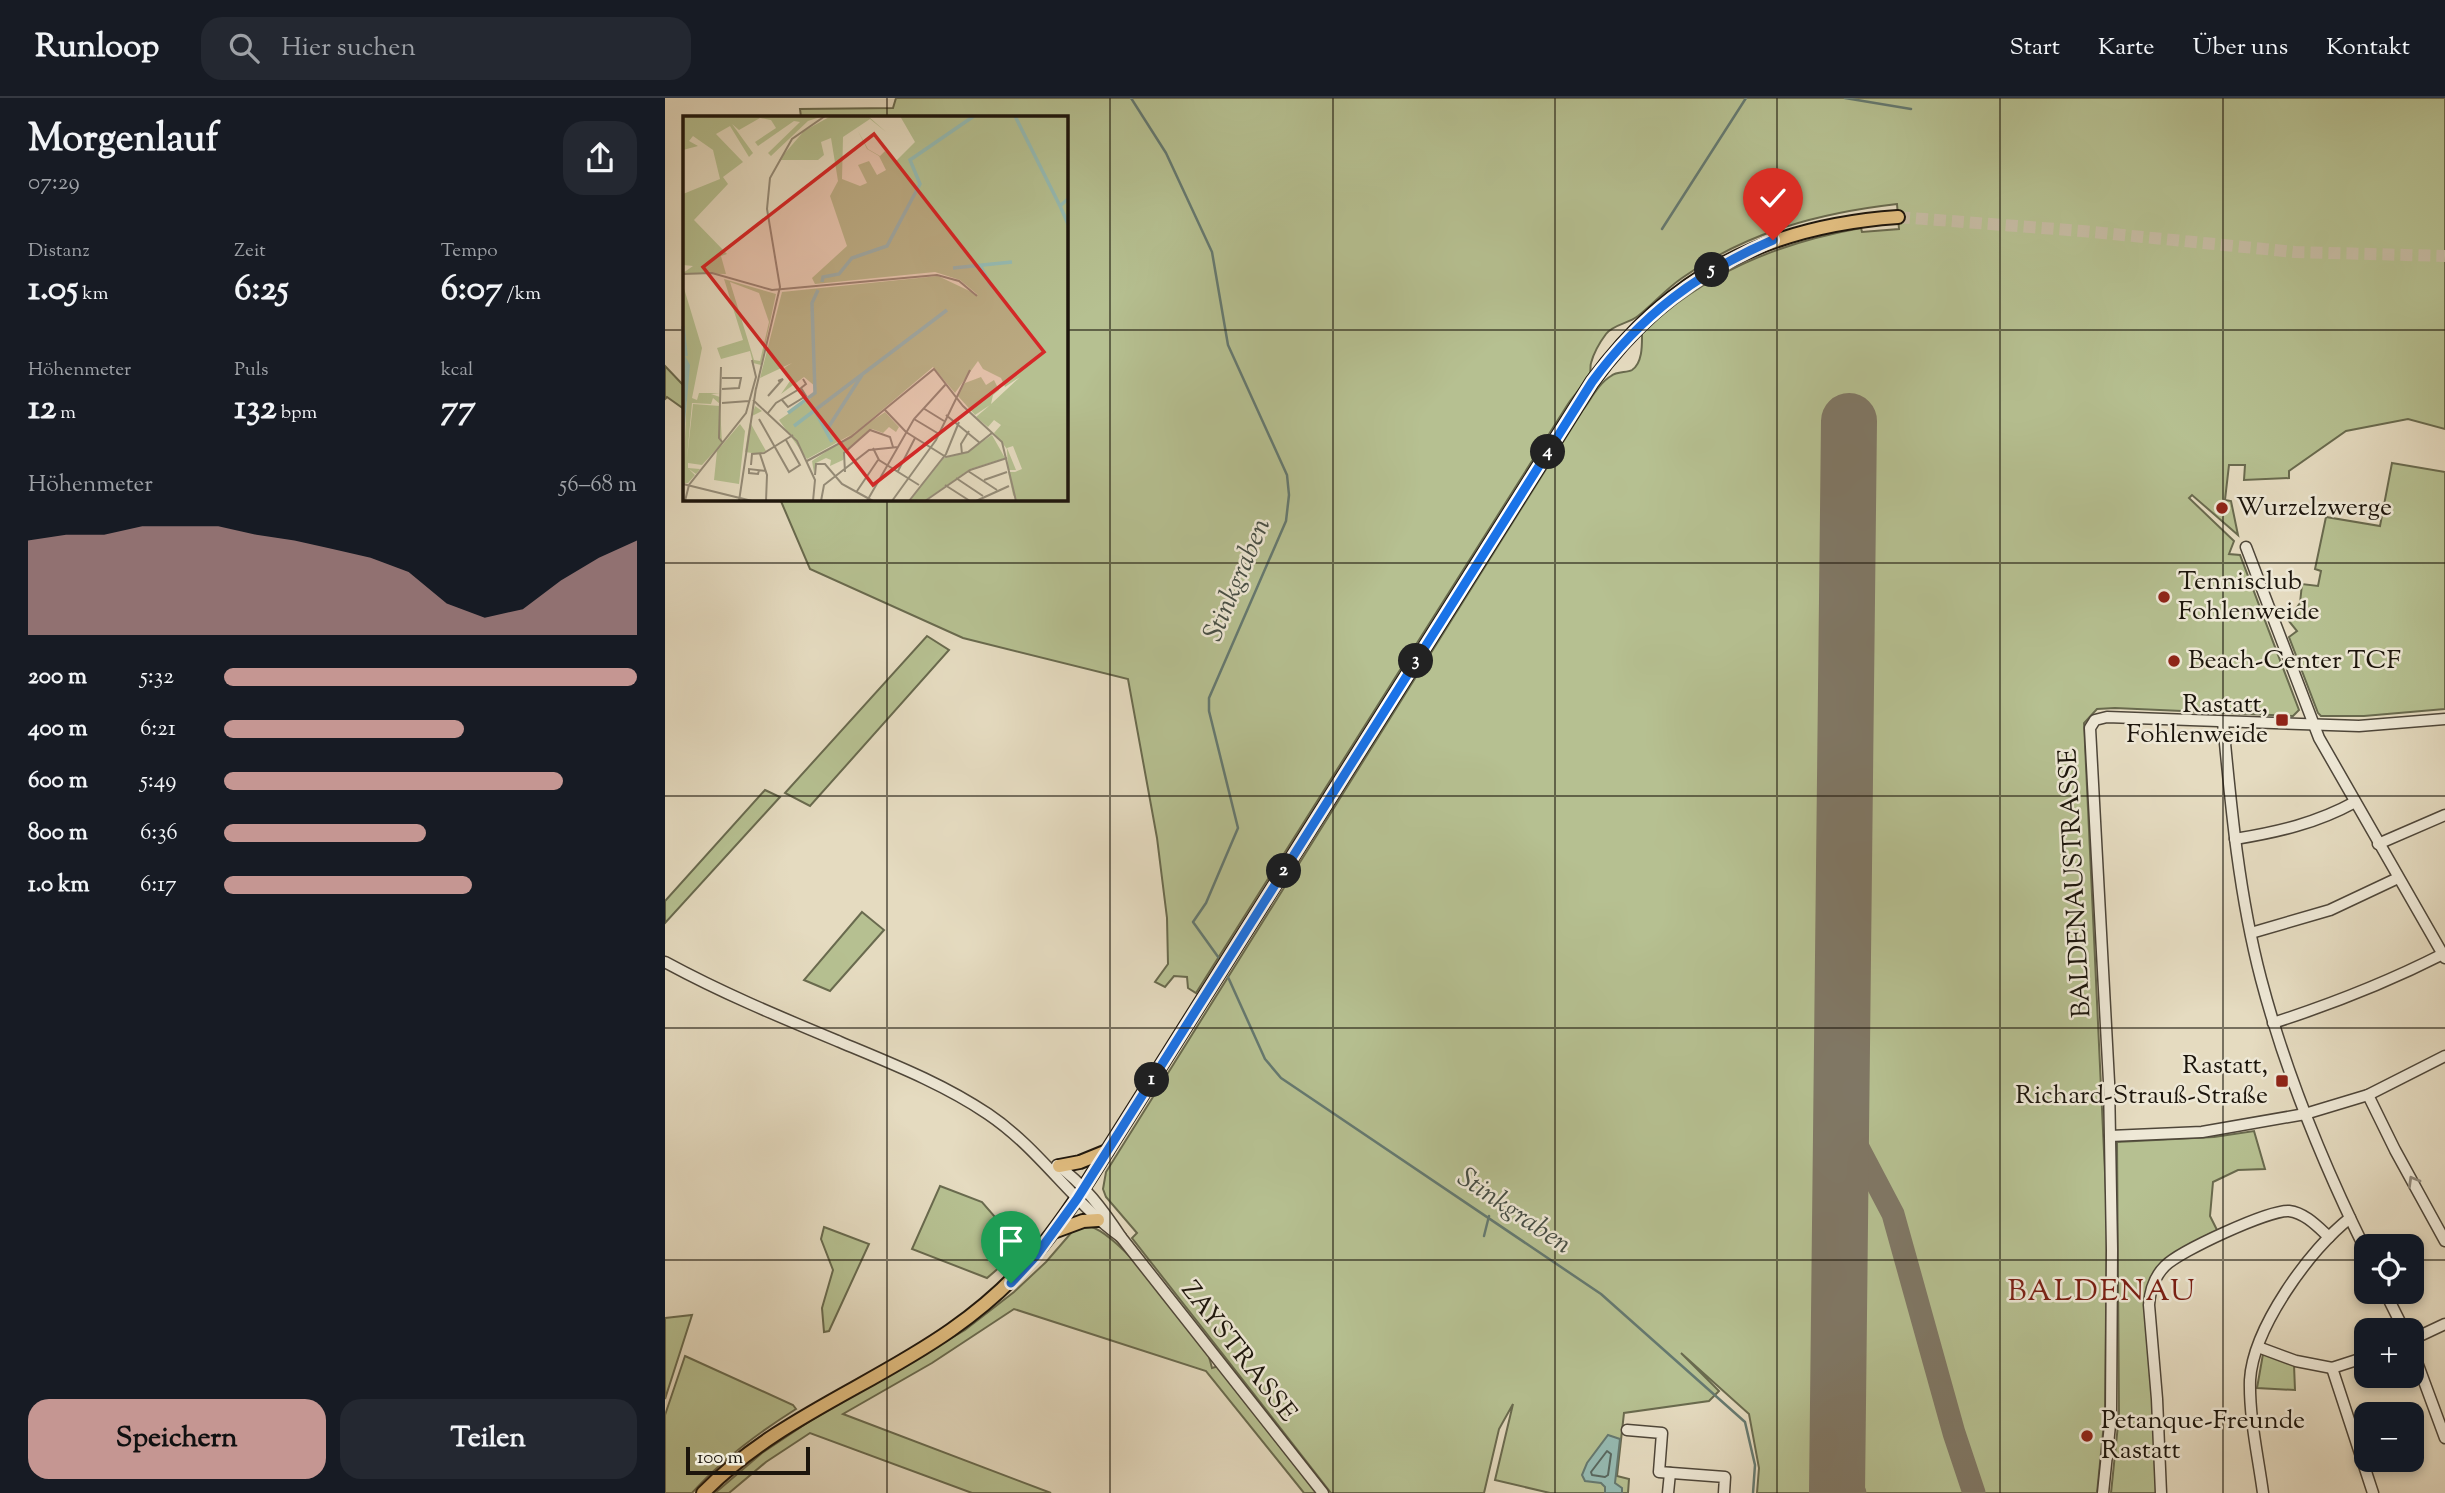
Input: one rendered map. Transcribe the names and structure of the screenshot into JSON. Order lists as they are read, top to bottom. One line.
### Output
{"streets":{"street":["BALDENAUSTRASSE","ZAYSTRASSE"]},"districts":["BALDENAU"],"water":["Stinkgraben"],"places":{"other":["Wurzelzwerge","Tennisclub Fohlenweide","Beach-Center TCF","Petanque-Freunde Rastatt"],"transit":["Rastatt, Fohlenweide","Rastatt, Richard-Strauß-Straße"]},"scale_bar":"100 m","page":{"header":"Runloop","search":"Hier suchen","nav":["Start","Karte","Über uns","Kontakt"],"heading":["Morgenlauf","07:29"],"stats":[["Distanz","1.05 km"],["Zeit","6:25"],["Tempo","6:07 /km"],["Höhenmeter","12 m"],["Puls","132 bpm"],["kcal","77"]],"pins":["5","4","3","2","1"],"chart":["Höhenmeter","56–68 m"],"list":[{"name":"200 m","note":"5:32"},{"name":"400 m","note":"6:21"},{"name":"600 m","note":"5:49"},{"name":"800 m","note":"6:36"},{"name":"1.0 km","note":"6:17"}],"map_buttons":["+","−"],"buttons":["Speichern","Teilen"],"scale":"100 m"}}
